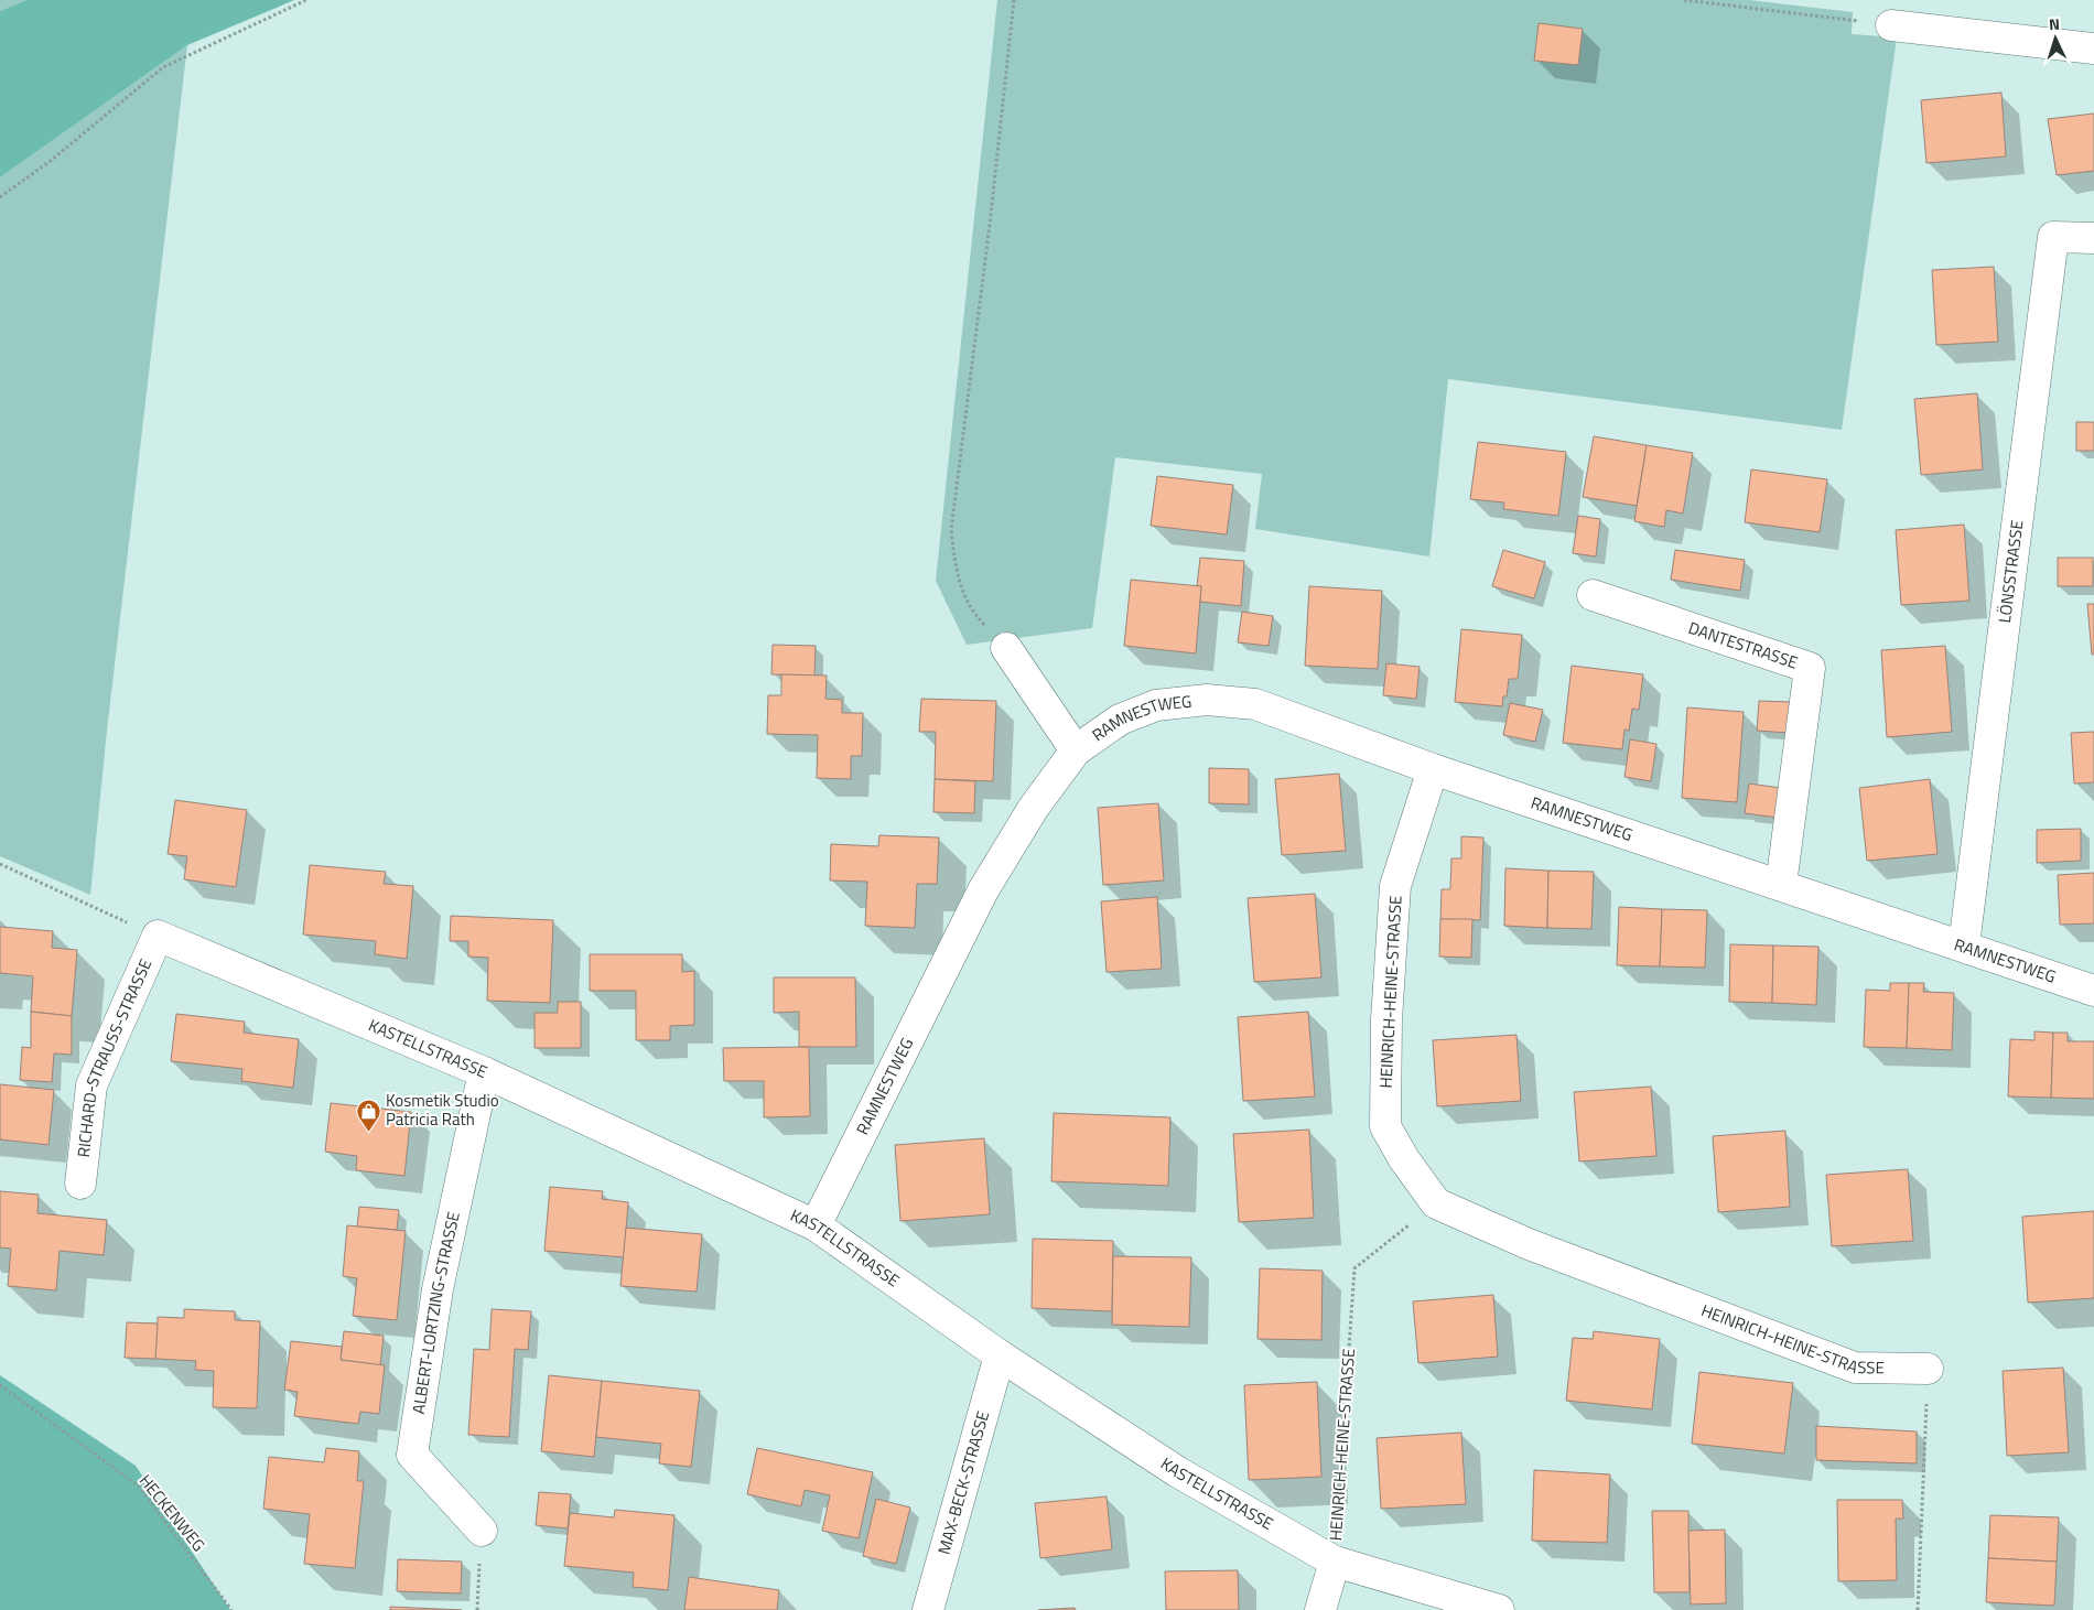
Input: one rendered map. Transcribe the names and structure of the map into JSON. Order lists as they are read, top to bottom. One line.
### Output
{"streets":{"street":["LÖNSSTRASSE","DANTESTRASSE","RAMNESTWEG","HEINRICH-HEINE-STRASSE","KASTELLSTRASSE","RICHARD-STRAUSS-STRASSE","ALBERT-LORTZING-STRASSE","MAX-BECK-STRASSE"],"path":["HECKENWEG"]},"crossings":[["LÖNSSTRASSE","RAMNESTWEG"],["DANTESTRASSE","RAMNESTWEG"],["RAMNESTWEG","HEINRICH-HEINE-STRASSE"],["RAMNESTWEG","KASTELLSTRASSE"],["HEINRICH-HEINE-STRASSE","KASTELLSTRASSE"],["KASTELLSTRASSE","RICHARD-STRAUSS-STRASSE"],["KASTELLSTRASSE","ALBERT-LORTZING-STRASSE"],["KASTELLSTRASSE","MAX-BECK-STRASSE"]],"places":{"shop":["Kosmetik Studio Patricia Rath"]},"north":"top"}
